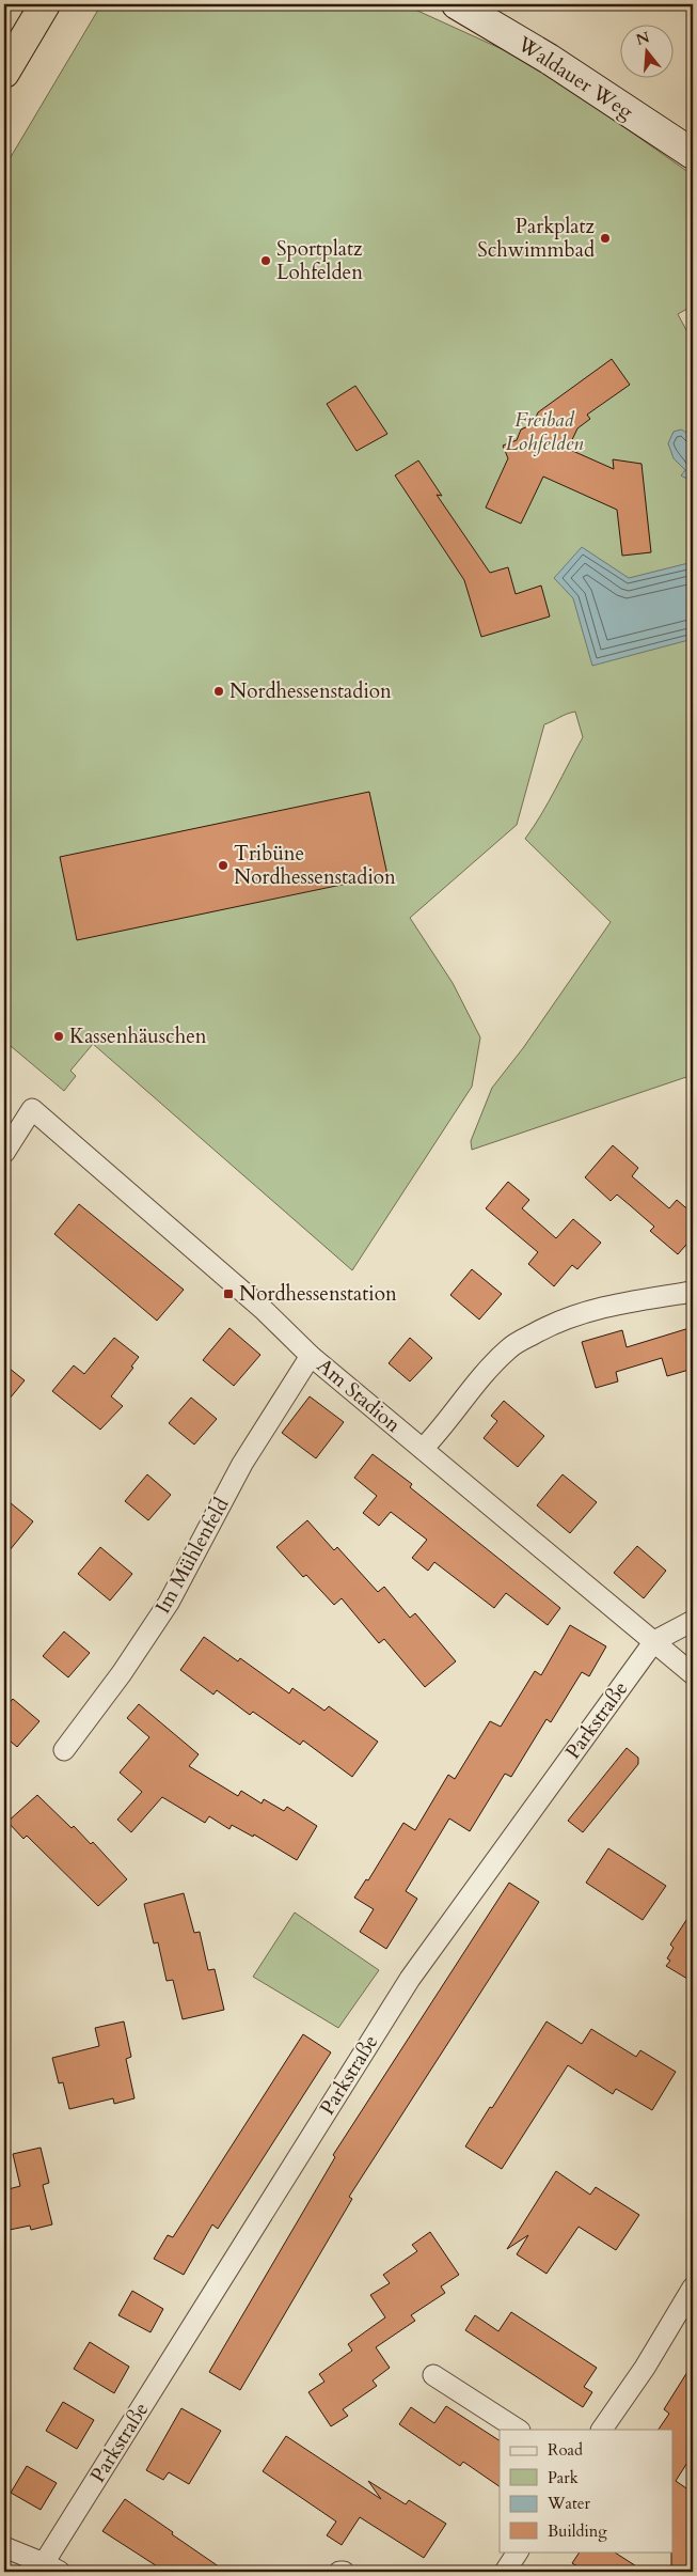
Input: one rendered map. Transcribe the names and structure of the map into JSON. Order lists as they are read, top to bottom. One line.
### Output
{"streets":{"street":["Waldauer Weg","Am Stadion","Im Mühlenfeld","Parkstraße"]},"crossings":[["Am Stadion","Im Mühlenfeld"],["Am Stadion","Parkstraße"]],"parks":["Freibad Lohfelden"],"places":{"other":["Parkplatz Schwimmbad","Sportplatz Lohfelden","Nordhessenstadion","Tribüne Nordhessenstadion","Kassenhäuschen"],"transit":["Nordhessenstation"]},"legend":["Road","Park","Water","Building"],"north":"top"}
